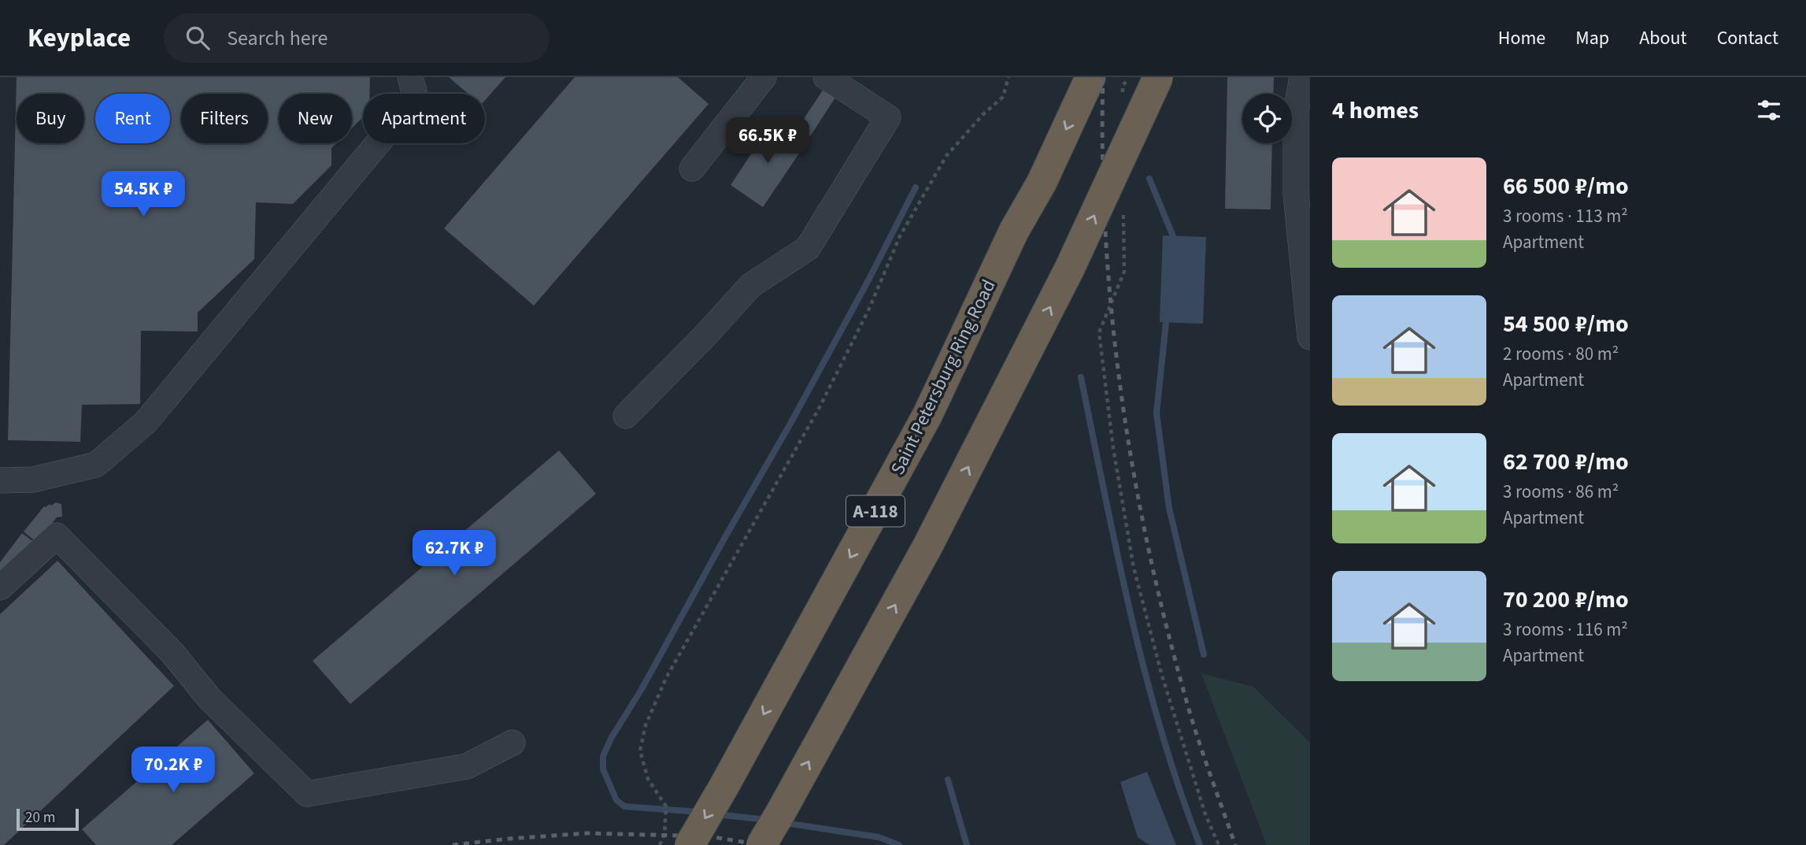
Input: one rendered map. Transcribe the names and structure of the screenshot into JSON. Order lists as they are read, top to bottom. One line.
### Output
{"streets":{"highway":["Saint Petersburg Ring Road","А-118"]},"scale_bar":"20 m","page":{"header":"Keyplace","search":"Search here","nav":["Home","Map","About","Contact"],"heading":"4 homes","chip":["Buy","Rent","Filters","New","Apartment"],"price":["66.5K ₽","54.5K ₽","62.7K ₽","70.2K ₽"],"list":[{"name":"66 500 ₽/mo","note":"3 rooms · 113 m² · Apartment"},{"name":"54 500 ₽/mo","note":"2 rooms · 80 m² · Apartment"},{"name":"62 700 ₽/mo","note":"3 rooms · 86 m² · Apartment"},{"name":"70 200 ₽/mo","note":"3 rooms · 116 m² · Apartment"}],"scale":"20 m"}}
